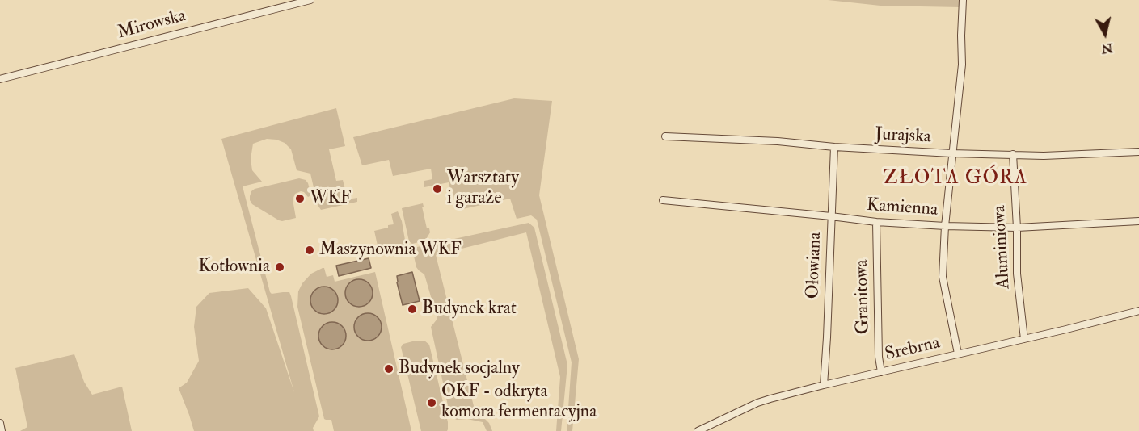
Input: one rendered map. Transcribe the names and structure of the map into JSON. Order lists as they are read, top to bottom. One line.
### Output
{"streets":{"street":["Mirowska","Jurajska","Kamienna","Aluminiowa","Ołowiana","Granitowa","Srebrna"]},"crossings":[["Jurajska","Aluminiowa"],["Jurajska","Ołowiana"],["Kamienna","Aluminiowa"],["Kamienna","Ołowiana"],["Kamienna","Granitowa"],["Aluminiowa","Srebrna"],["Ołowiana","Srebrna"],["Granitowa","Srebrna"]],"districts":["ZŁOTA GÓRA"],"places":["Warsztaty i garaże","WKF","Maszynownia WKF","Kotłownia","Budynek krat","Budynek socjalny","OKF - odkryta komora fermentacyjna"],"north":"bottom"}
